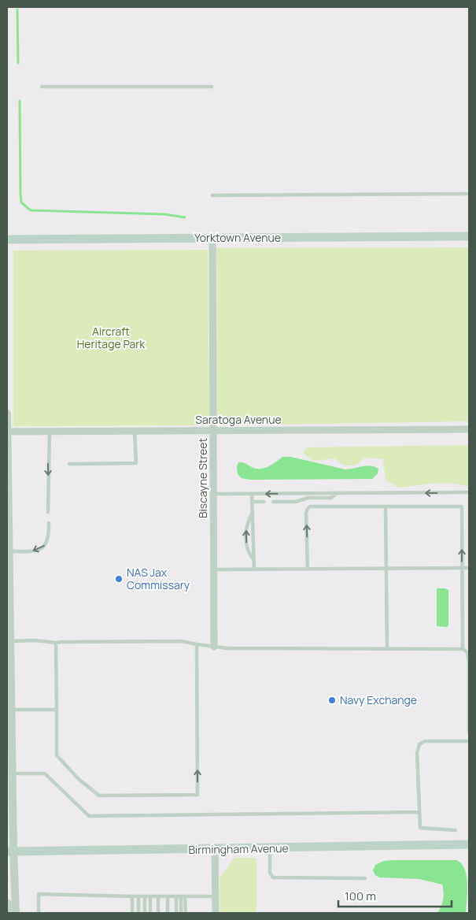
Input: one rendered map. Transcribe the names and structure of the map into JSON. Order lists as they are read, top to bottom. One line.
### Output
{"streets":{"main road":["Yorktown Avenue","Birmingham Avenue"],"street":["Saratoga Avenue","Biscayne Street"]},"crossings":[["Yorktown Avenue","Biscayne Street"],["Saratoga Avenue","Biscayne Street"]],"parks":["Aircraft Heritage Park"],"places":["NAS Jax Commissary","Navy Exchange"],"scale_bar":"100 m"}
